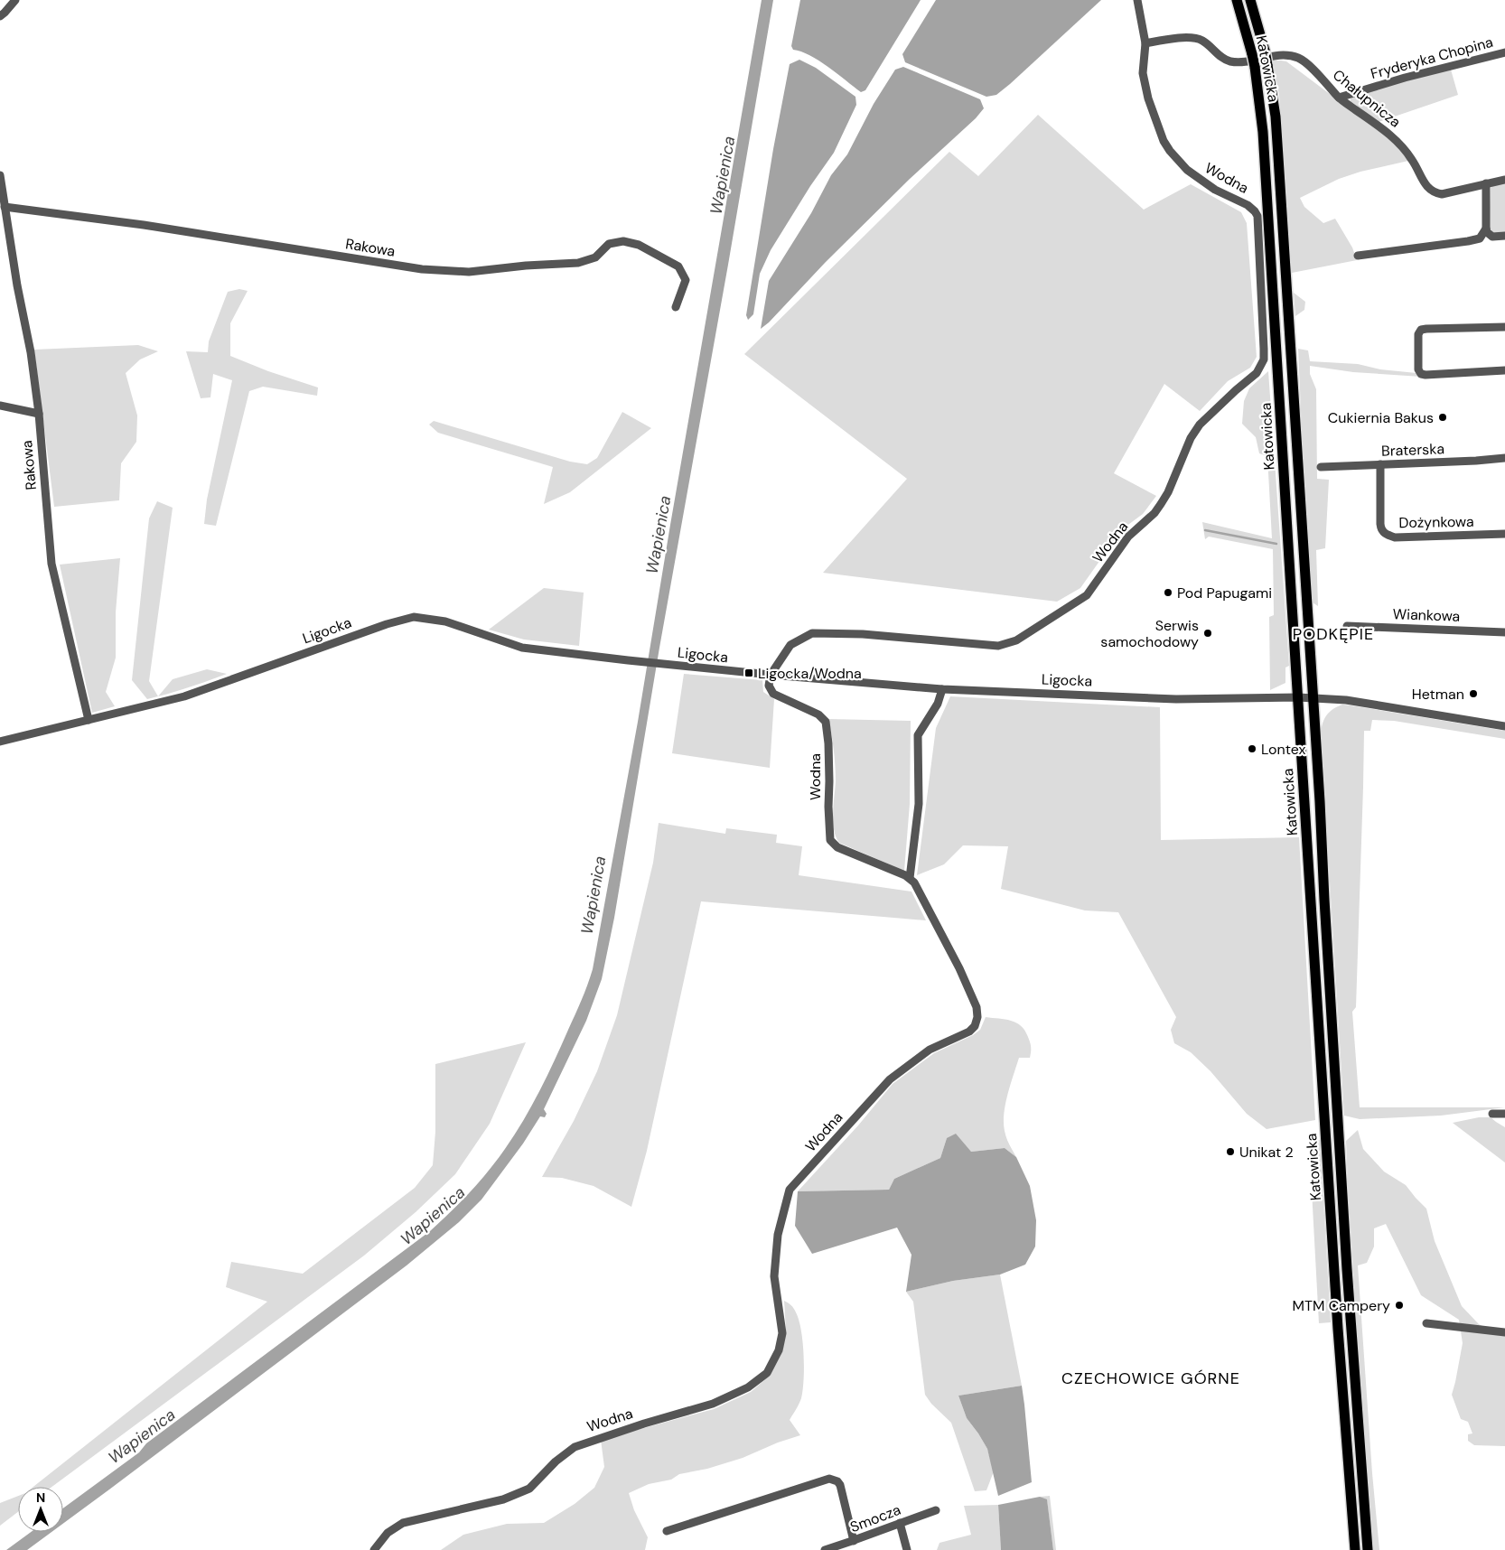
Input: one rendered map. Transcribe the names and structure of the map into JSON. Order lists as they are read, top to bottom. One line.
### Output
{"streets":{"main road":["Katowicka"],"street":["Fryderyka Chopina","Chałupnicza","Wodna","Rakowa","Braterska","Dożynkowa","Wiankowa","Ligocka","Smocza"]},"crossings":[["Fryderyka Chopina","Chałupnicza"],["Katowicka","Ligocka"],["Chałupnicza","Wodna"],["Wodna","Ligocka"],["Rakowa","Ligocka"],["Braterska","Dożynkowa"]],"districts":["PODKĘPIE","CZECHOWICE GÓRNE"],"water":["Wapienica"],"places":{"other":["Cukiernia Bakus","Pod Papugami","Serwis samochodowy","Hetman","Lontex","Unikat 2","MTM Campery"],"transit":["Ligocka/Wodna"]},"north":"top"}
